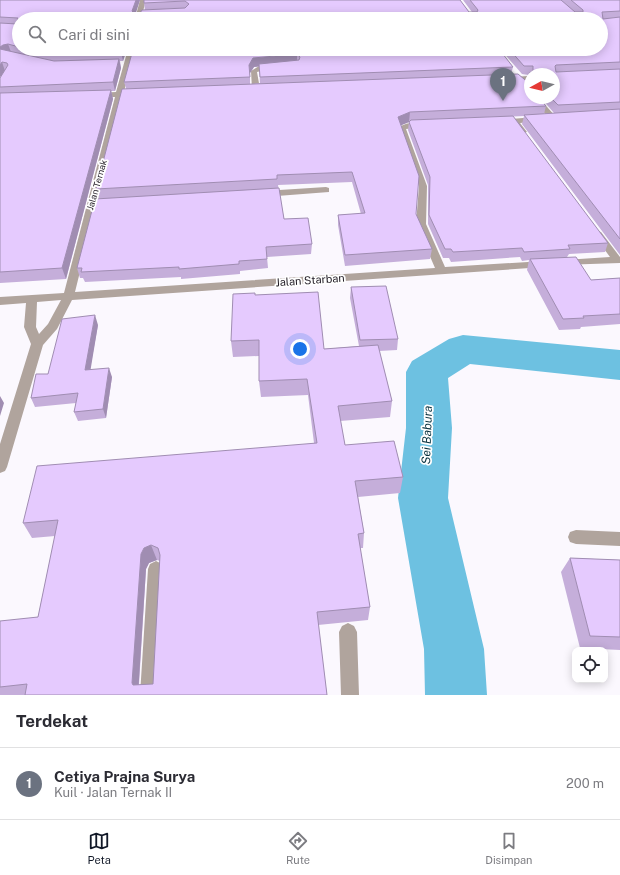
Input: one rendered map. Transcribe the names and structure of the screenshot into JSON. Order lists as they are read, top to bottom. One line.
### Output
{"streets":{"street":["Jalan Ternak","Jalan Starban"]},"crossings":[["Jalan Ternak","Jalan Starban"]],"water":["Sei Babura"],"north":"left","page":{"search":"Cari di sini","pins":"1","heading":"Terdekat","list":[{"mark":"1","name":"Cetiya Prajna Surya","note":"Kuil · Jalan Ternak II","value":"200 m"}],"nav":["Peta","Rute","Disimpan"]}}
